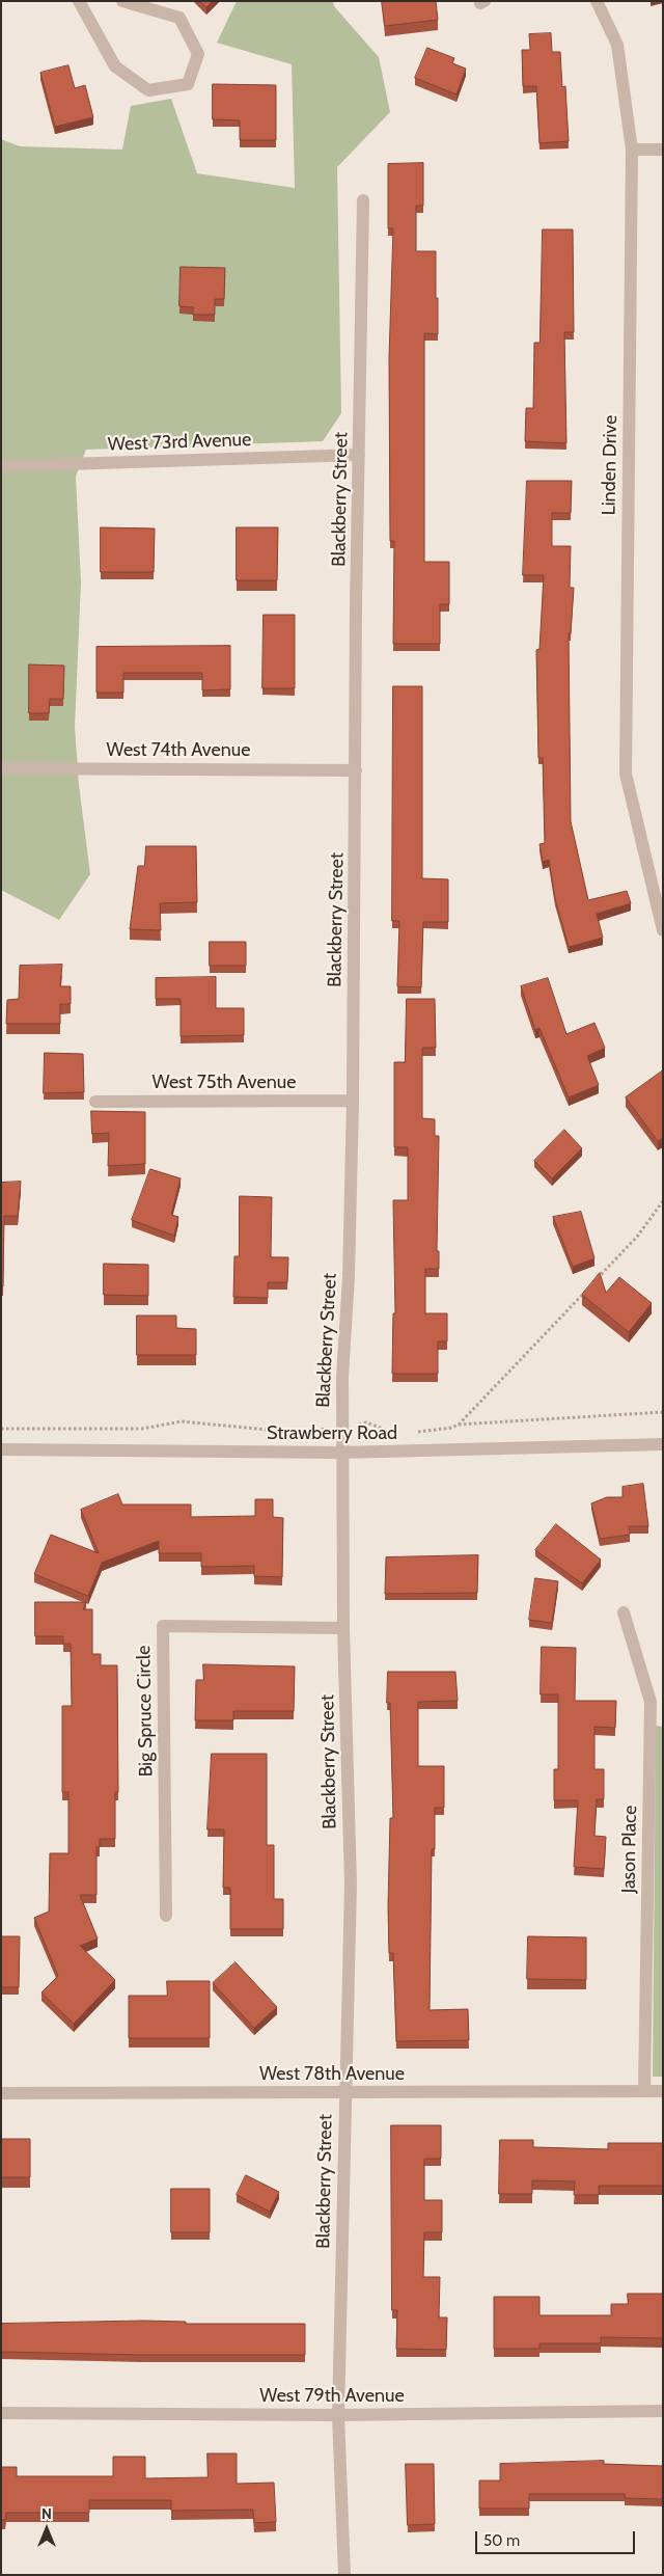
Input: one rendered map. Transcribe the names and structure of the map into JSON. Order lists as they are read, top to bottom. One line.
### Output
{"streets":{"street":["West 73rd Avenue","Linden Drive","Blackberry Street","West 74th Avenue","West 75th Avenue","Strawberry Road","Big Spruce Circle","Jason Place","West 78th Avenue","West 79th Avenue"]},"crossings":[["West 73rd Avenue","Blackberry Street"],["Blackberry Street","West 74th Avenue"],["Blackberry Street","West 75th Avenue"],["Blackberry Street","Strawberry Road"],["Blackberry Street","Big Spruce Circle"],["Blackberry Street","West 78th Avenue"],["Blackberry Street","West 79th Avenue"],["Jason Place","West 78th Avenue"]],"scale_bar":"50 m","north":"top"}
